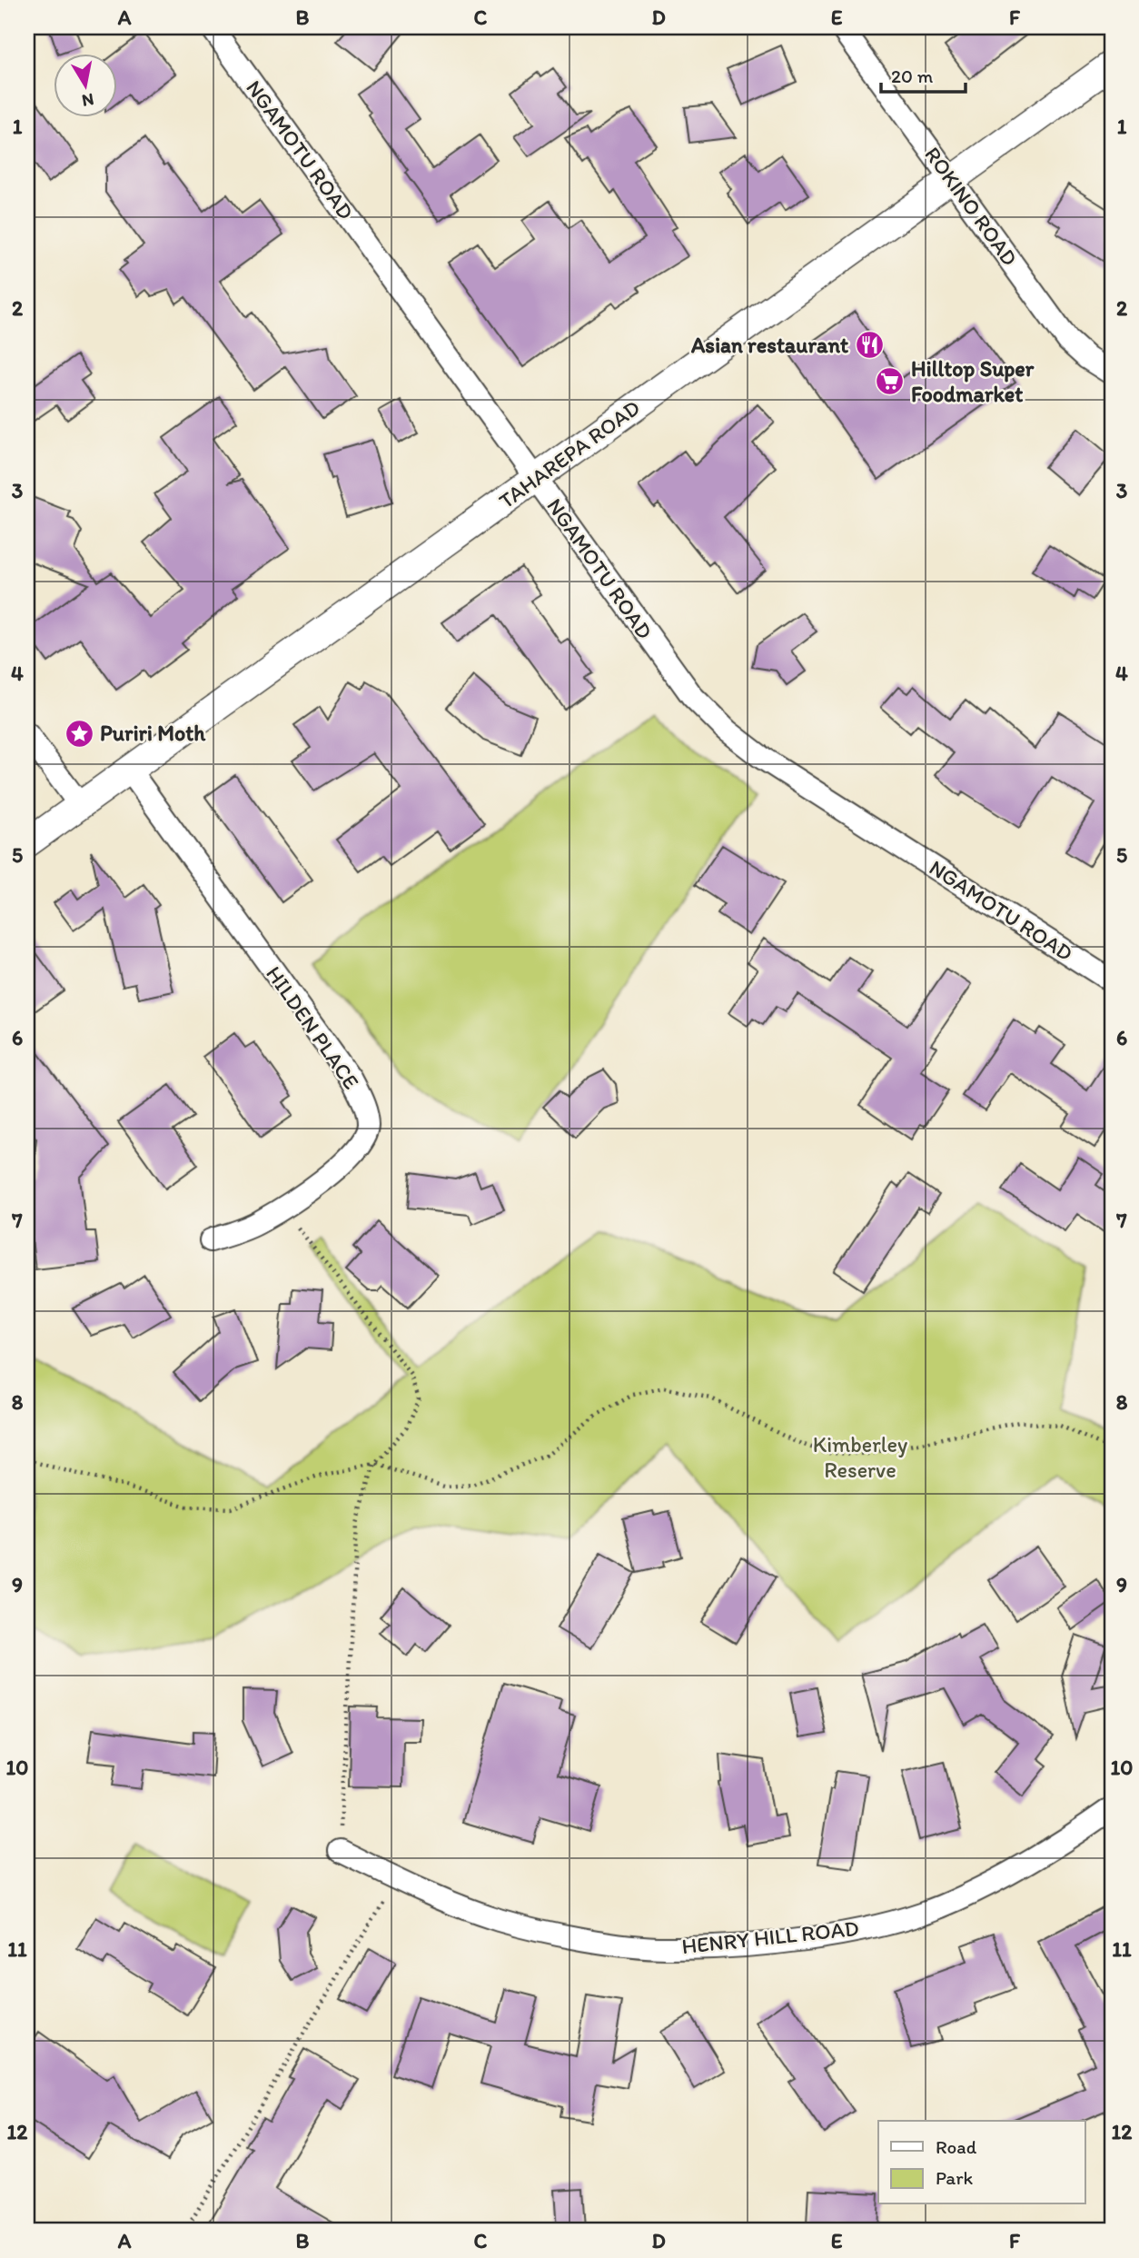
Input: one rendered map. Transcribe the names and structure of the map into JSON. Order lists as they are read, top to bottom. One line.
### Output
{"streets":{"street":["NGAMOTU ROAD","ROKINO ROAD","TAHAREPA ROAD","HILDEN PLACE","HENRY HILL ROAD"]},"crossings":[["NGAMOTU ROAD","TAHAREPA ROAD"],["ROKINO ROAD","TAHAREPA ROAD"],["TAHAREPA ROAD","HILDEN PLACE"]],"parks":["Kimberley Reserve"],"places":{"restaurant":["Asian restaurant"],"supermarket":["Hilltop Super Foodmarket"],"place":["Puriri Moth"]},"legend":["Road","Park"],"scale_bar":"20 m","north":"bottom","grid":{"columns":["A","B","C","D","E","F"],"rows":["1","2","3","4","5","6","7","8","9","10","11","12"]}}
